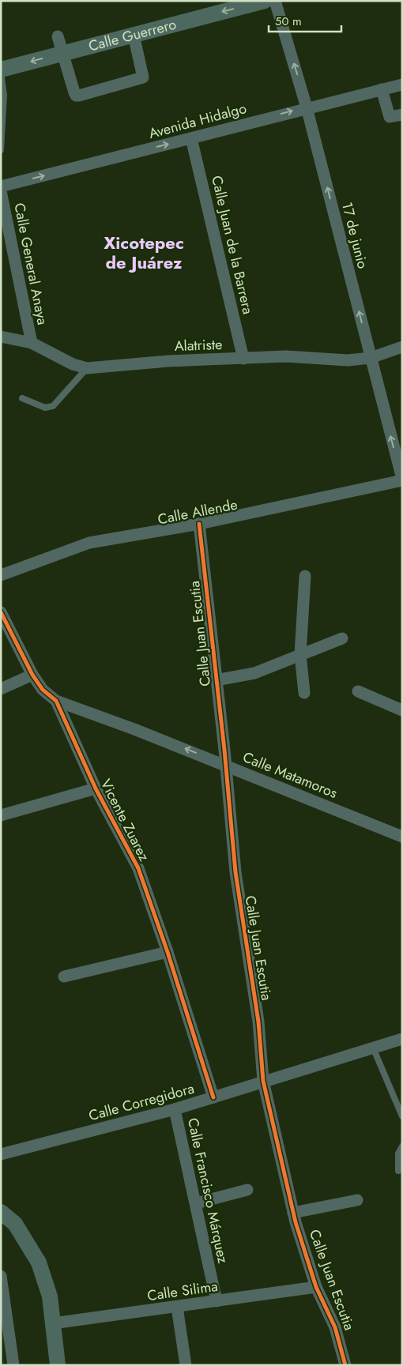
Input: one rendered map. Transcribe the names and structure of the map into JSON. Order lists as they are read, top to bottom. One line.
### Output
{"streets":{"main road":["Calle Guerrero"],"street":["Avenida Hidalgo","17 de junio","Calle Juan de la Barrera","Calle General Anaya","Alatriste","Calle Allende","Calle Juan Escutia","Calle Matamoros","Vicente Zuarez","Calle Corregidora","Calle Francisco Márquez","Calle Silima"]},"crossings":[["Avenida Hidalgo","17 de junio"],["Avenida Hidalgo","Calle Juan de la Barrera"],["17 de junio","Alatriste"],["17 de junio","Calle Allende"],["Calle Juan de la Barrera","Alatriste"],["Calle General Anaya","Alatriste"],["Calle Allende","Calle Juan Escutia"],["Calle Juan Escutia","Calle Matamoros"],["Calle Juan Escutia","Calle Corregidora"],["Calle Juan Escutia","Calle Silima"],["Calle Matamoros","Vicente Zuarez"],["Vicente Zuarez","Calle Corregidora"],["Calle Corregidora","Calle Francisco Márquez"],["Calle Francisco Márquez","Calle Silima"]],"one_way":["Calle Guerrero","Avenida Hidalgo","17 de junio","Calle Matamoros"],"districts":["Xicotepec de Juárez"],"scale_bar":"50 m"}
